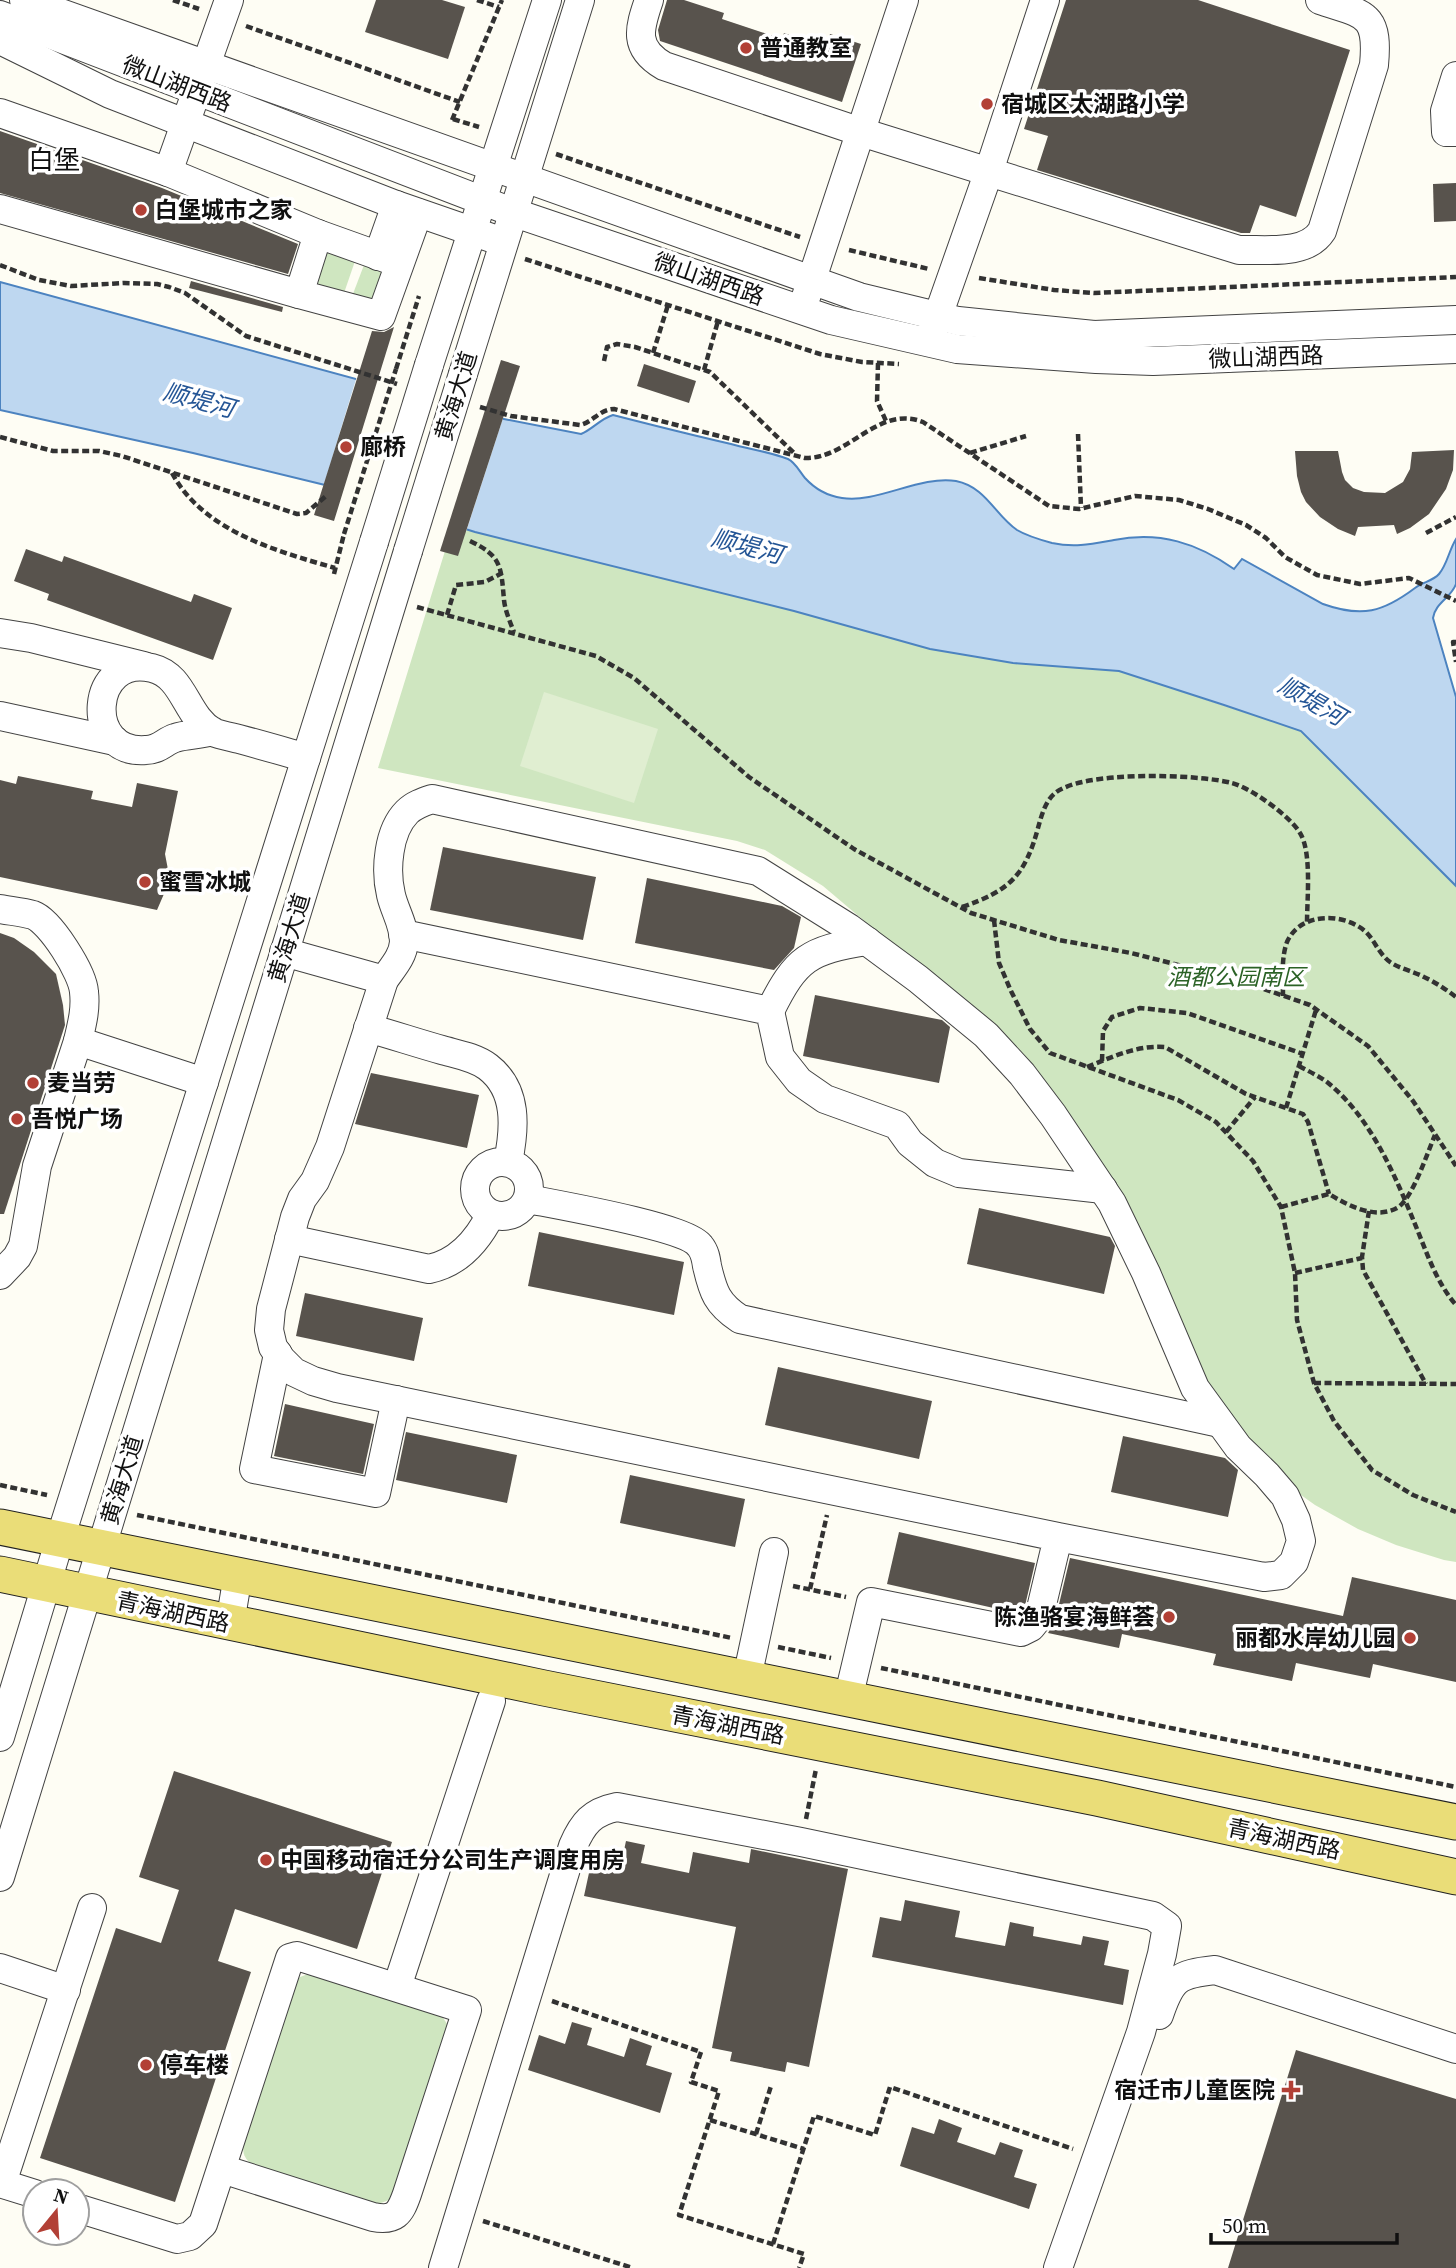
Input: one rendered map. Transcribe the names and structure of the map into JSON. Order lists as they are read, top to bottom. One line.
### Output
{"streets":{"main road":["青海湖西路"],"street":["微山湖西路","黄海大道"]},"crossings":[["微山湖西路","黄海大道"],["黄海大道","青海湖西路"]],"districts":["白堡"],"water":["顺堤河"],"parks":["酒都公园南区"],"places":{"other":["普通教室","宿城区太湖路小学","白堡城市之家","廊桥","蜜雪冰城","麦当劳","吾悦广场","陈渔骆宴海鲜荟","丽都水岸幼儿园","中国移动宿迁分公司生产调度用房","停车楼"],"health":["宿迁市儿童医院"]},"scale_bar":"50 m","north":"top"}
